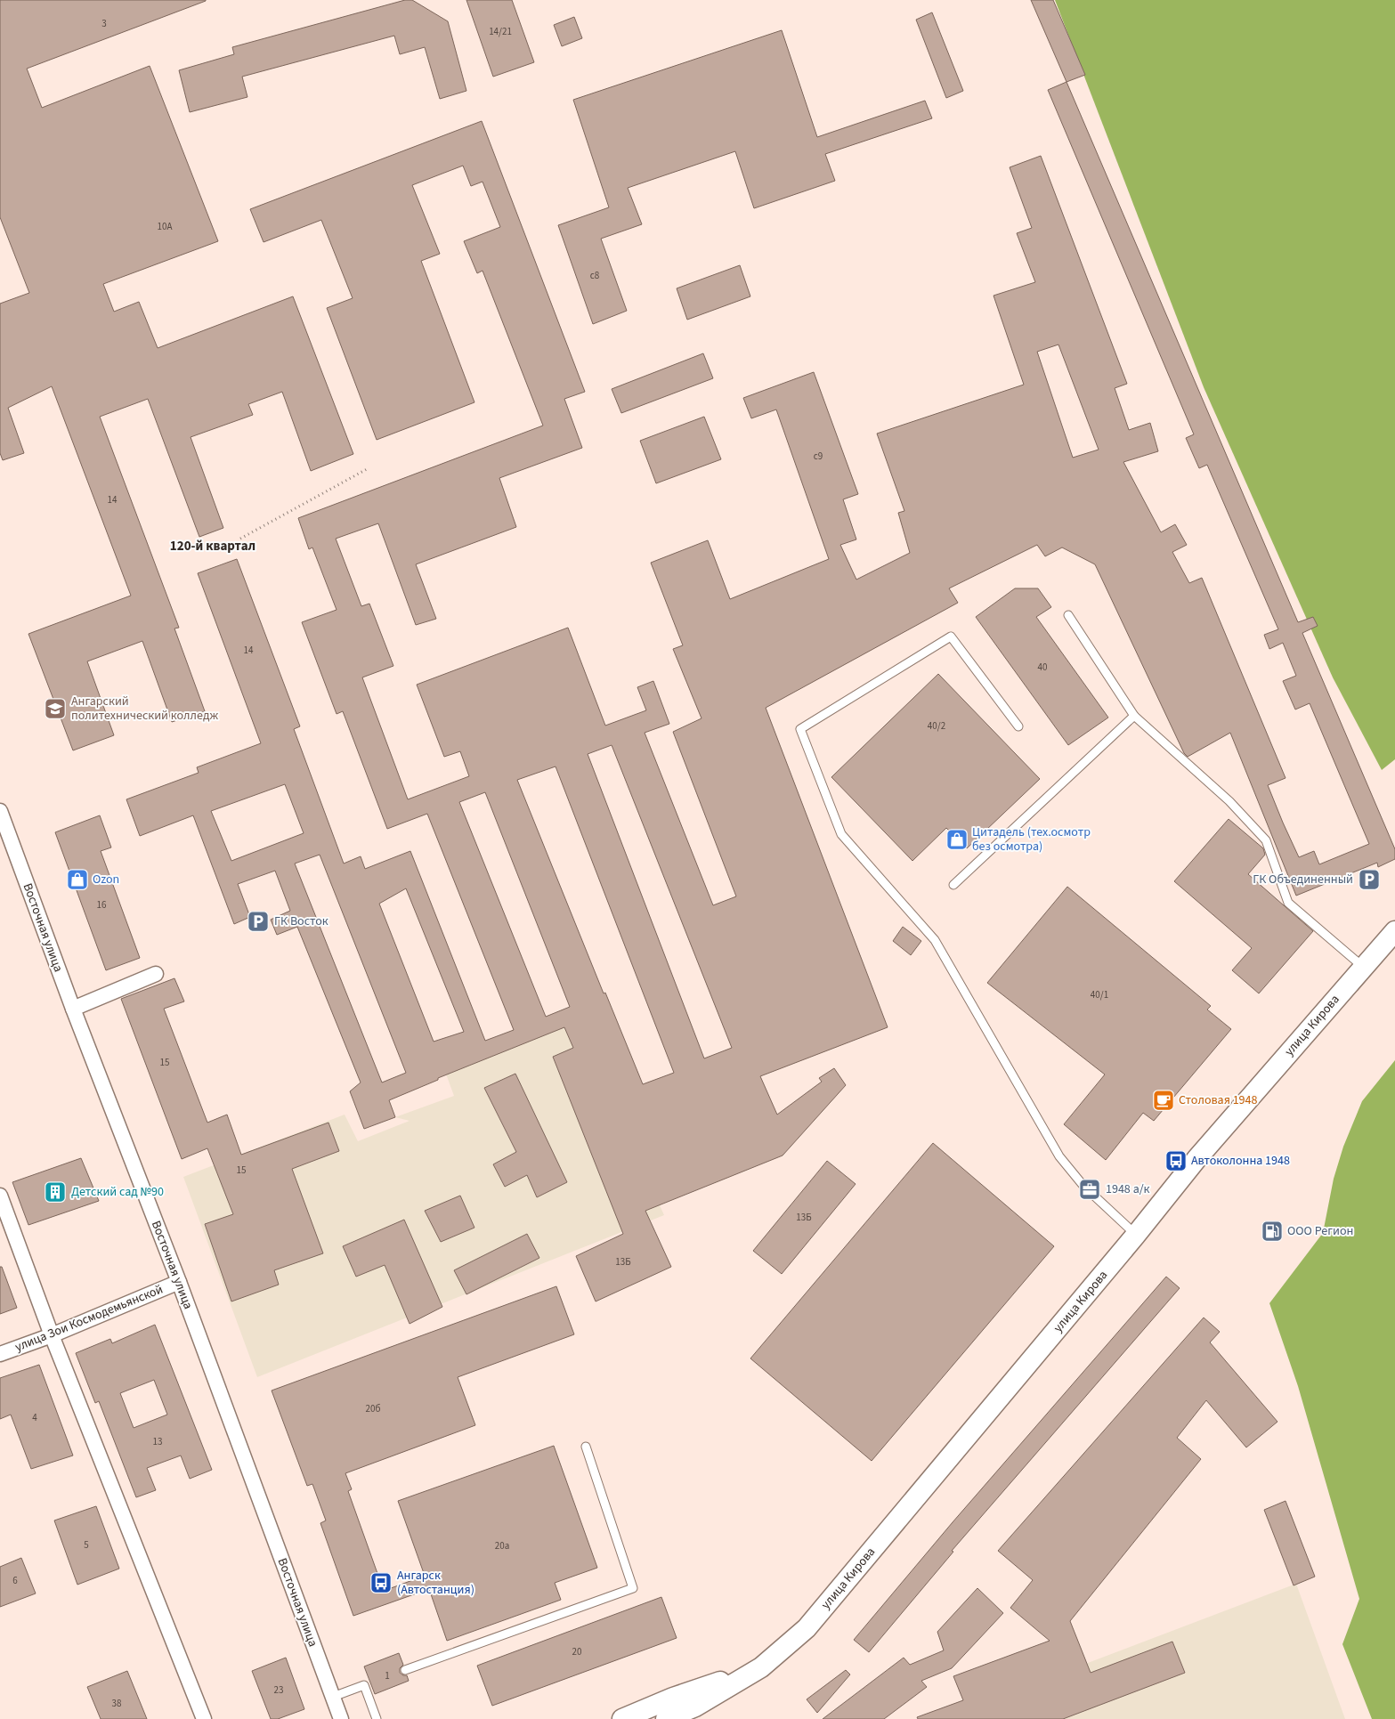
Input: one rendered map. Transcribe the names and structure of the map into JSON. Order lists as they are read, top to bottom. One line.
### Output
{"streets":{"street":["Восточная улица","улица Кирова","улица Зои Космодемьянской"]},"crossings":[["Восточная улица","улица Зои Космодемьянской"]],"districts":["120-й квартал"],"places":{"school or university":["Ангарский политехнический колледж"],"shop":["Цитадель (тех.осмотр без осмотра)","Ozon"],"parking":["ГК Объединенный","ГК Восток"],"cafe":["Столовая 1948"],"bus stop":["Автоколонна 1948","Ангарск (Автостанция)"],"office":["1948 а/к"],"building":["Детский сад №90"],"fuel station":["ООО Регион"]},"house_numbers":["3","14/21","10А","с8","с9","14","14","40","40/2","16","40/1","15","15","13Б","13Б","20б","4","13","5","20а","6","20","1","23","38"]}
